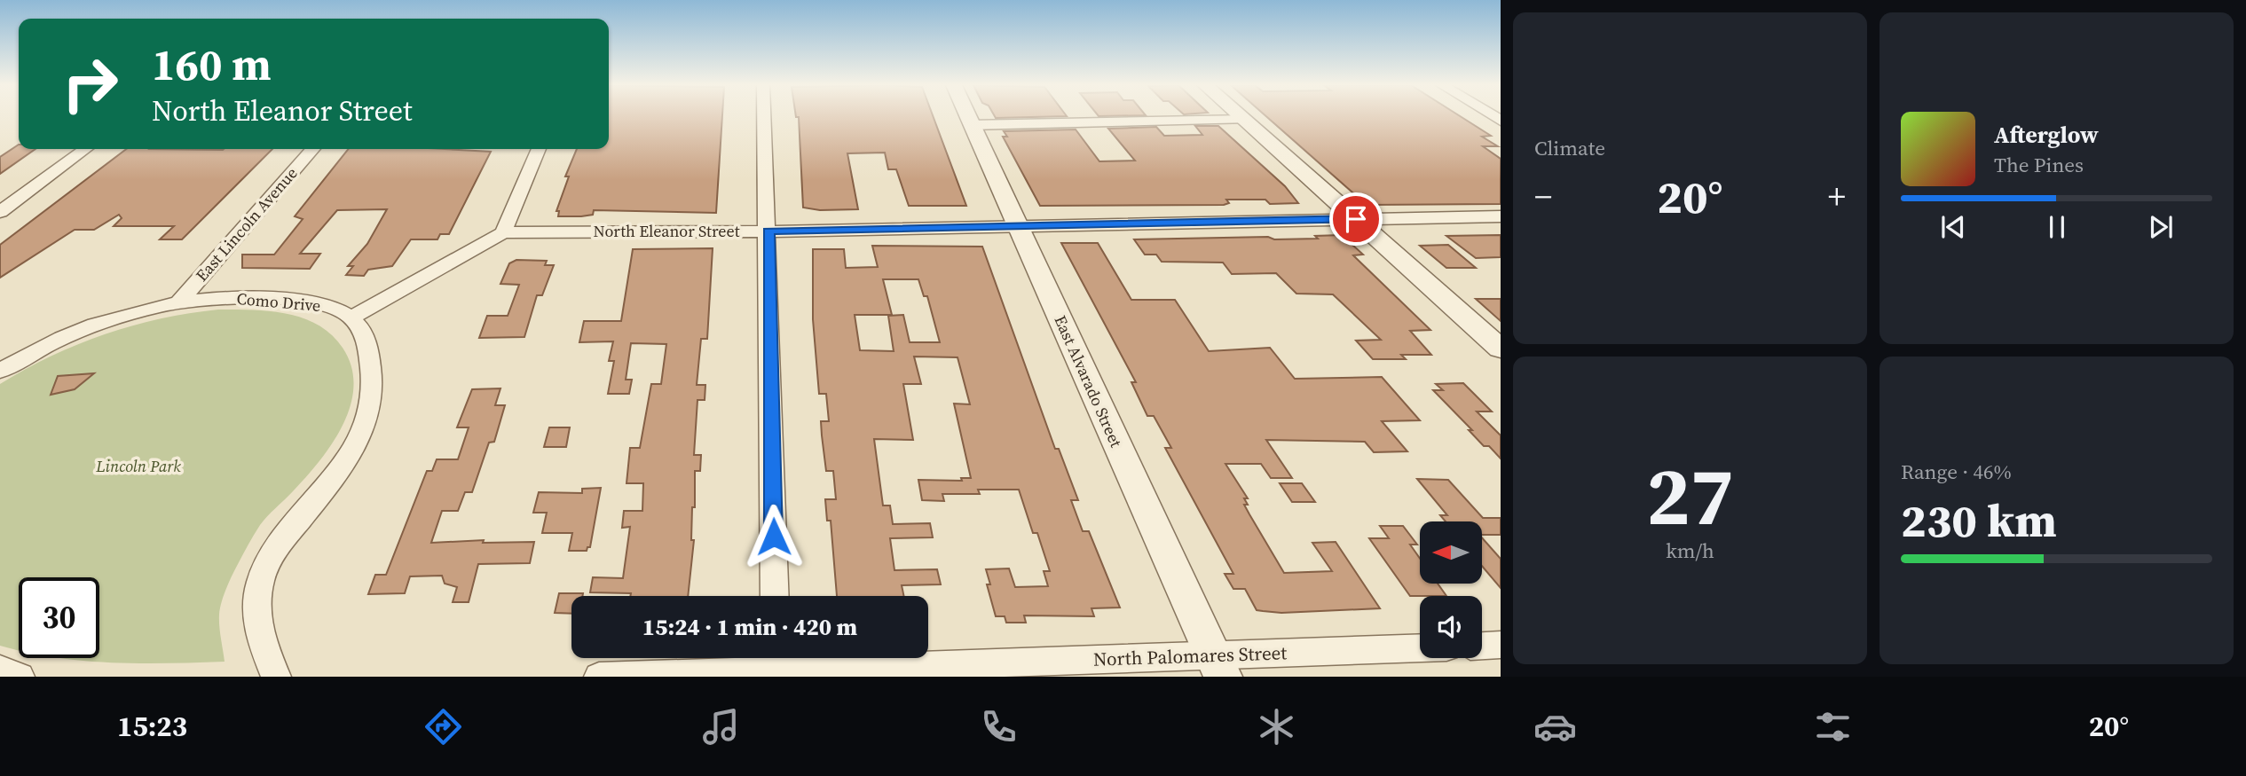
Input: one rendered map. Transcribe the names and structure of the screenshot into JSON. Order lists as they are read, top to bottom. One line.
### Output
{"streets":{"street":["East Lincoln Avenue","North Eleanor Street","Como Drive","East Alvarado Street","North Palomares Street"]},"crossings":[["East Lincoln Avenue","Como Drive"],["North Eleanor Street","East Alvarado Street"],["East Alvarado Street","North Palomares Street"]],"parks":["Lincoln Park"],"north":"left","page":{"tile":["Climate",["27","km/h"],["Range · 46%","230 km"]],"turn":["160 m","North Eleanor Street"],"song":["Afterglow","The Pines"],"heat":["−","20°","+"],"limit":"30","trip":"15:24 · 1 min · 420 m","tabs":["15:23","20°"]}}
